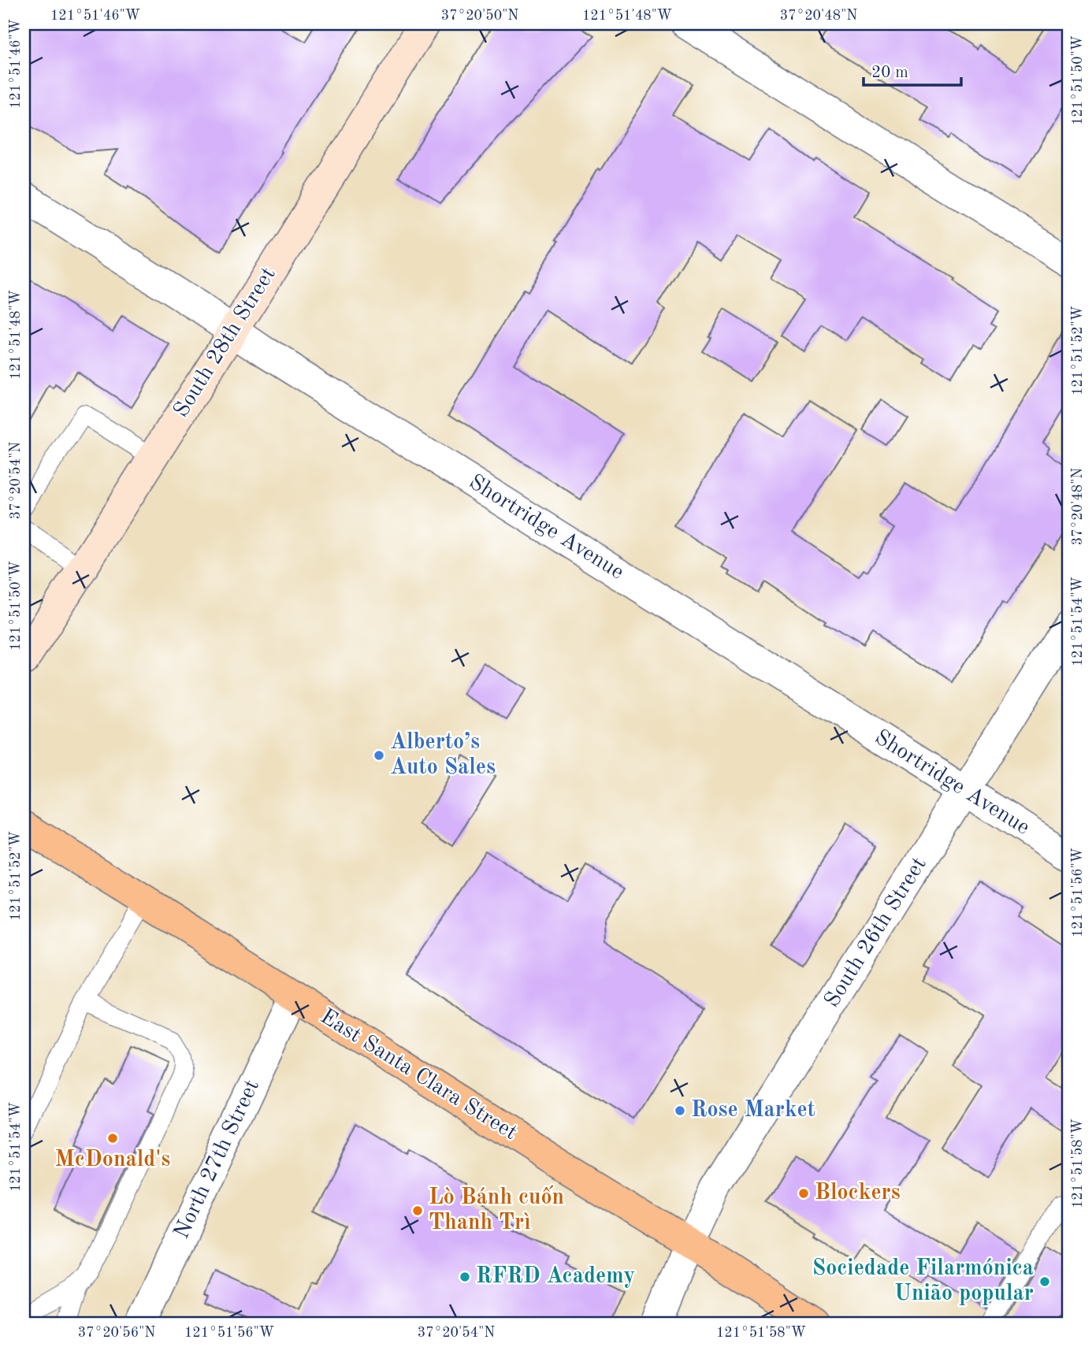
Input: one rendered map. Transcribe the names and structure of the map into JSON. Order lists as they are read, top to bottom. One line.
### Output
{"streets":{"main road":["East Santa Clara Street"],"street":["South 28th Street","Shortridge Avenue","South 26th Street","North 27th Street"]},"crossings":[["South 28th Street","Shortridge Avenue"],["Shortridge Avenue","South 26th Street"],["South 26th Street","East Santa Clara Street"],["East Santa Clara Street","North 27th Street"]],"places":["Alberto’s Auto Sales","Rose Market","McDonald's","Blockers","Lò Bánh cuốn Thanh Trì","RFRD Academy","Sociedade Filarmónica União popular"],"scale_bar":"20 m","coordinates":["121°51'46\"W","37°20'50\"N","121°51'48\"W","37°20'48\"N","121°51'50\"W","121°51'52\"W","37°20'54\"N","121°51'54\"W","121°51'56\"W","121°51'58\"W","37°20'56\"N"]}
